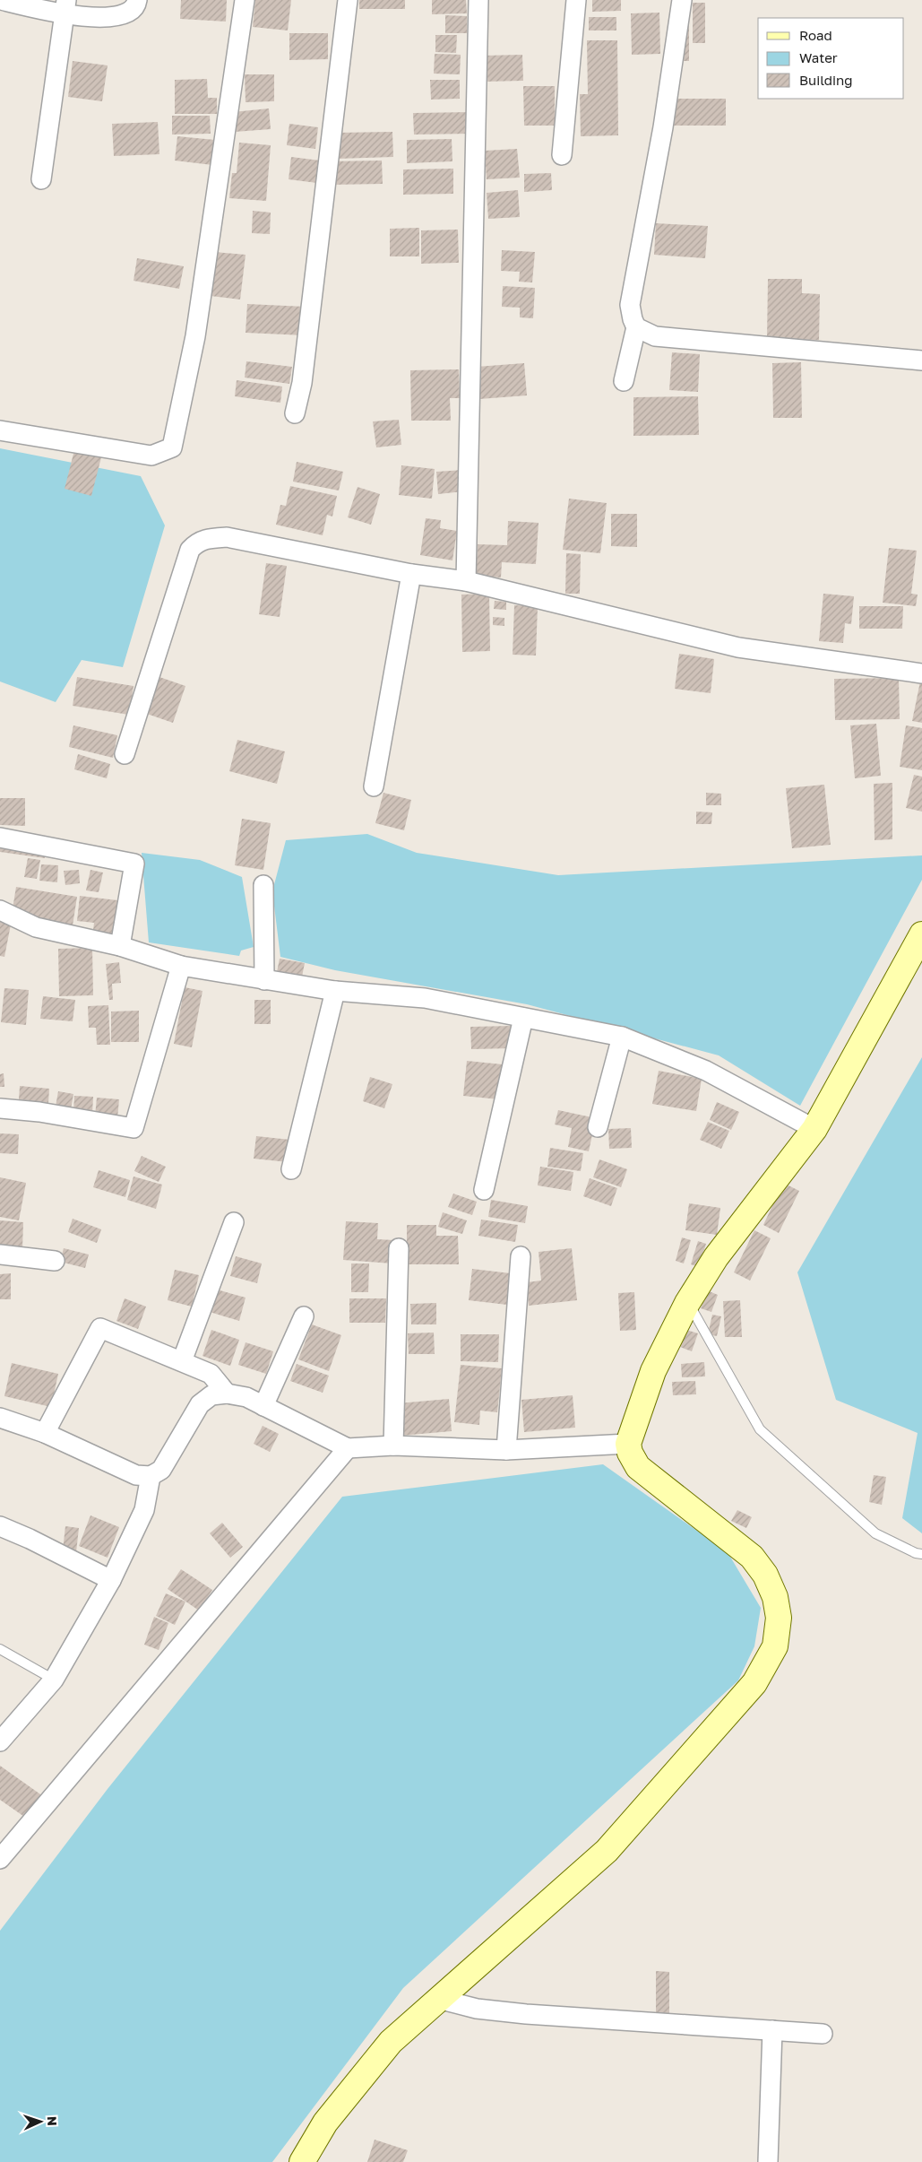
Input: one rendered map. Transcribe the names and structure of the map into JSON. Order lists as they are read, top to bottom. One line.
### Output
{"legend":["Road","Water","Building"],"north":"right"}
